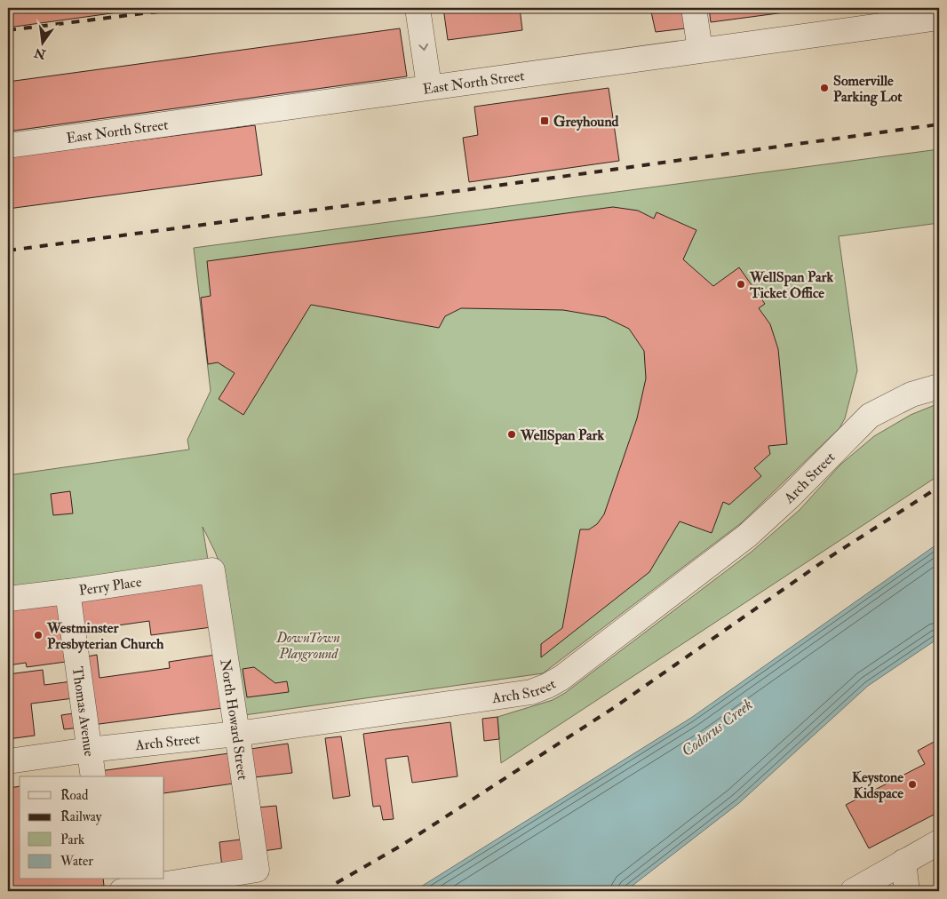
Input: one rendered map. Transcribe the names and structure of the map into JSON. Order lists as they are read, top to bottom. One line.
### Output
{"streets":{"street":["East North Street","Arch Street","Perry Place","Thomas Avenue","North Howard Street"]},"crossings":[["Arch Street","Thomas Avenue"],["Arch Street","North Howard Street"],["Perry Place","Thomas Avenue"],["Perry Place","North Howard Street"]],"water":["Codorus Creek"],"parks":["DownTown Playground"],"places":{"other":["Somerville Parking Lot","WellSpan Park Ticket Office","WellSpan Park","Westminster Presbyterian Church","Keystone Kidspace"],"transit":["Greyhound"]},"legend":["Road","Railway","Park","Water"],"north":"bottom"}
